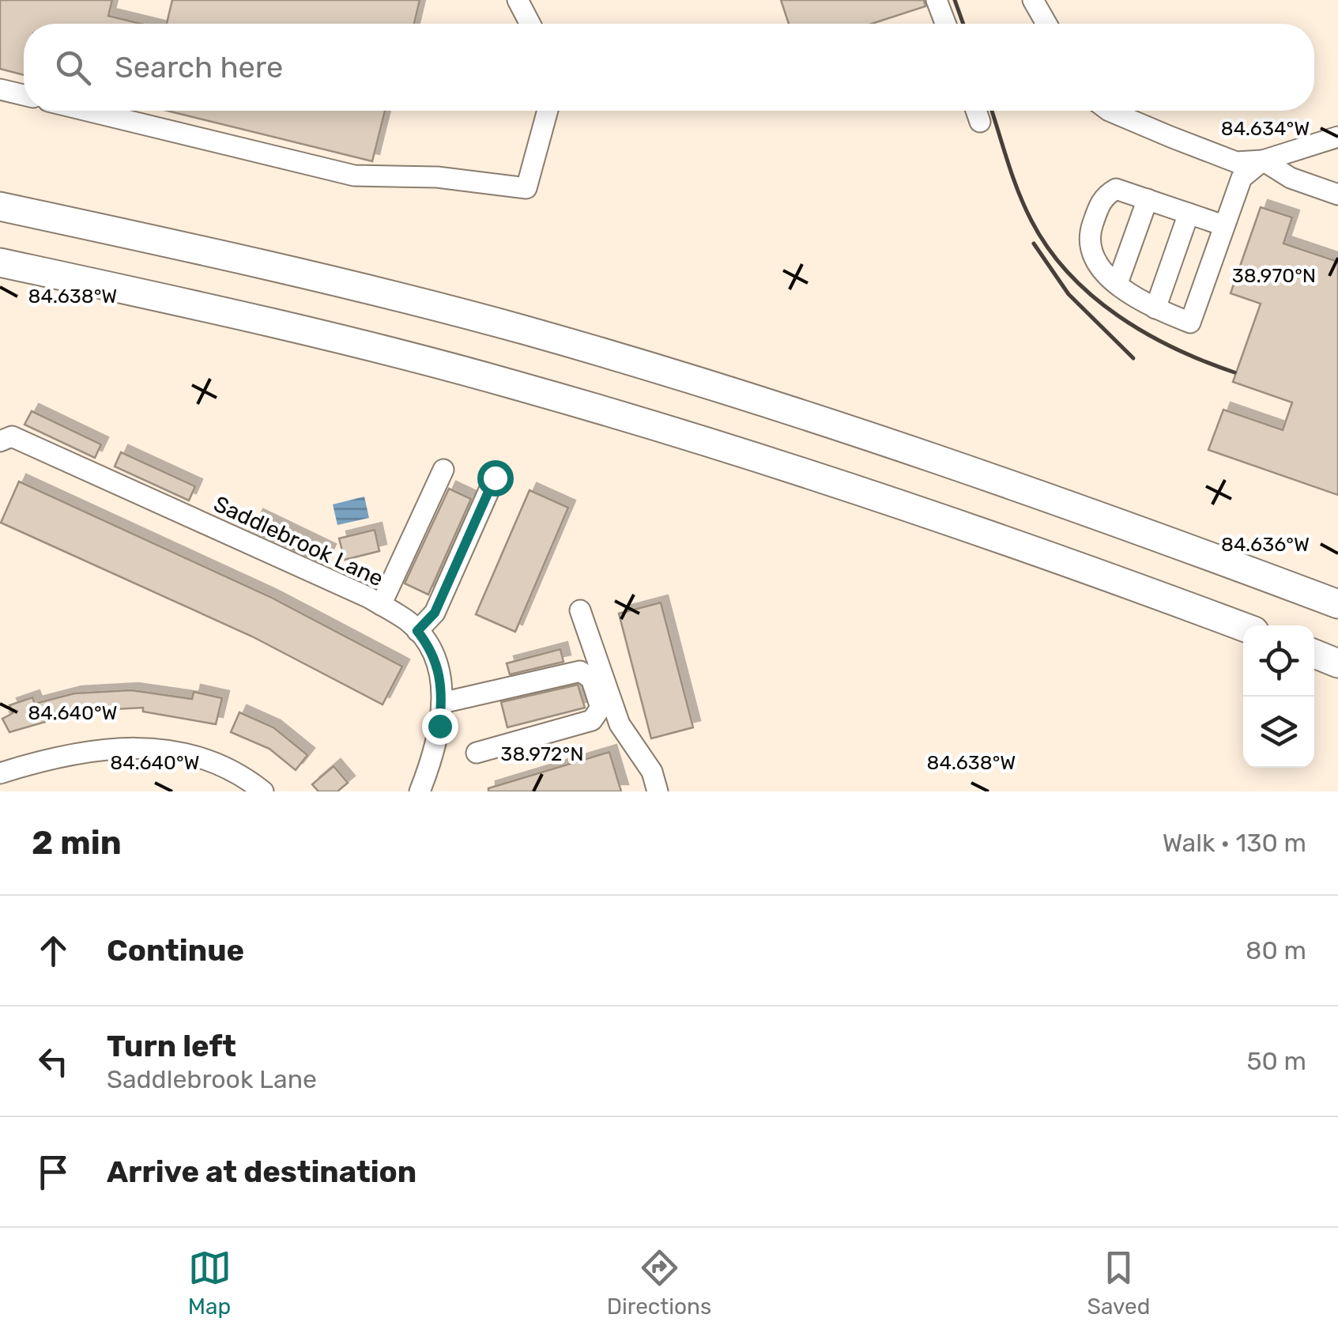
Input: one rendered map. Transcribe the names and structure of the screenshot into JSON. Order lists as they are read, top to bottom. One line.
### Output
{"streets":{"street":["Saddlebrook Lane"]},"page":{"search":"Search here","heading":["2 min","Walk · 130 m"],"list":[["Continue","80 m"],["Turn left","Saddlebrook Lane","50 m"],"Arrive at destination"],"nav":["Map","Directions","Saved"]},"coordinates":["84.634°W","38.970°N","84.638°W","84.636°W","84.640°W","38.972°N"]}
